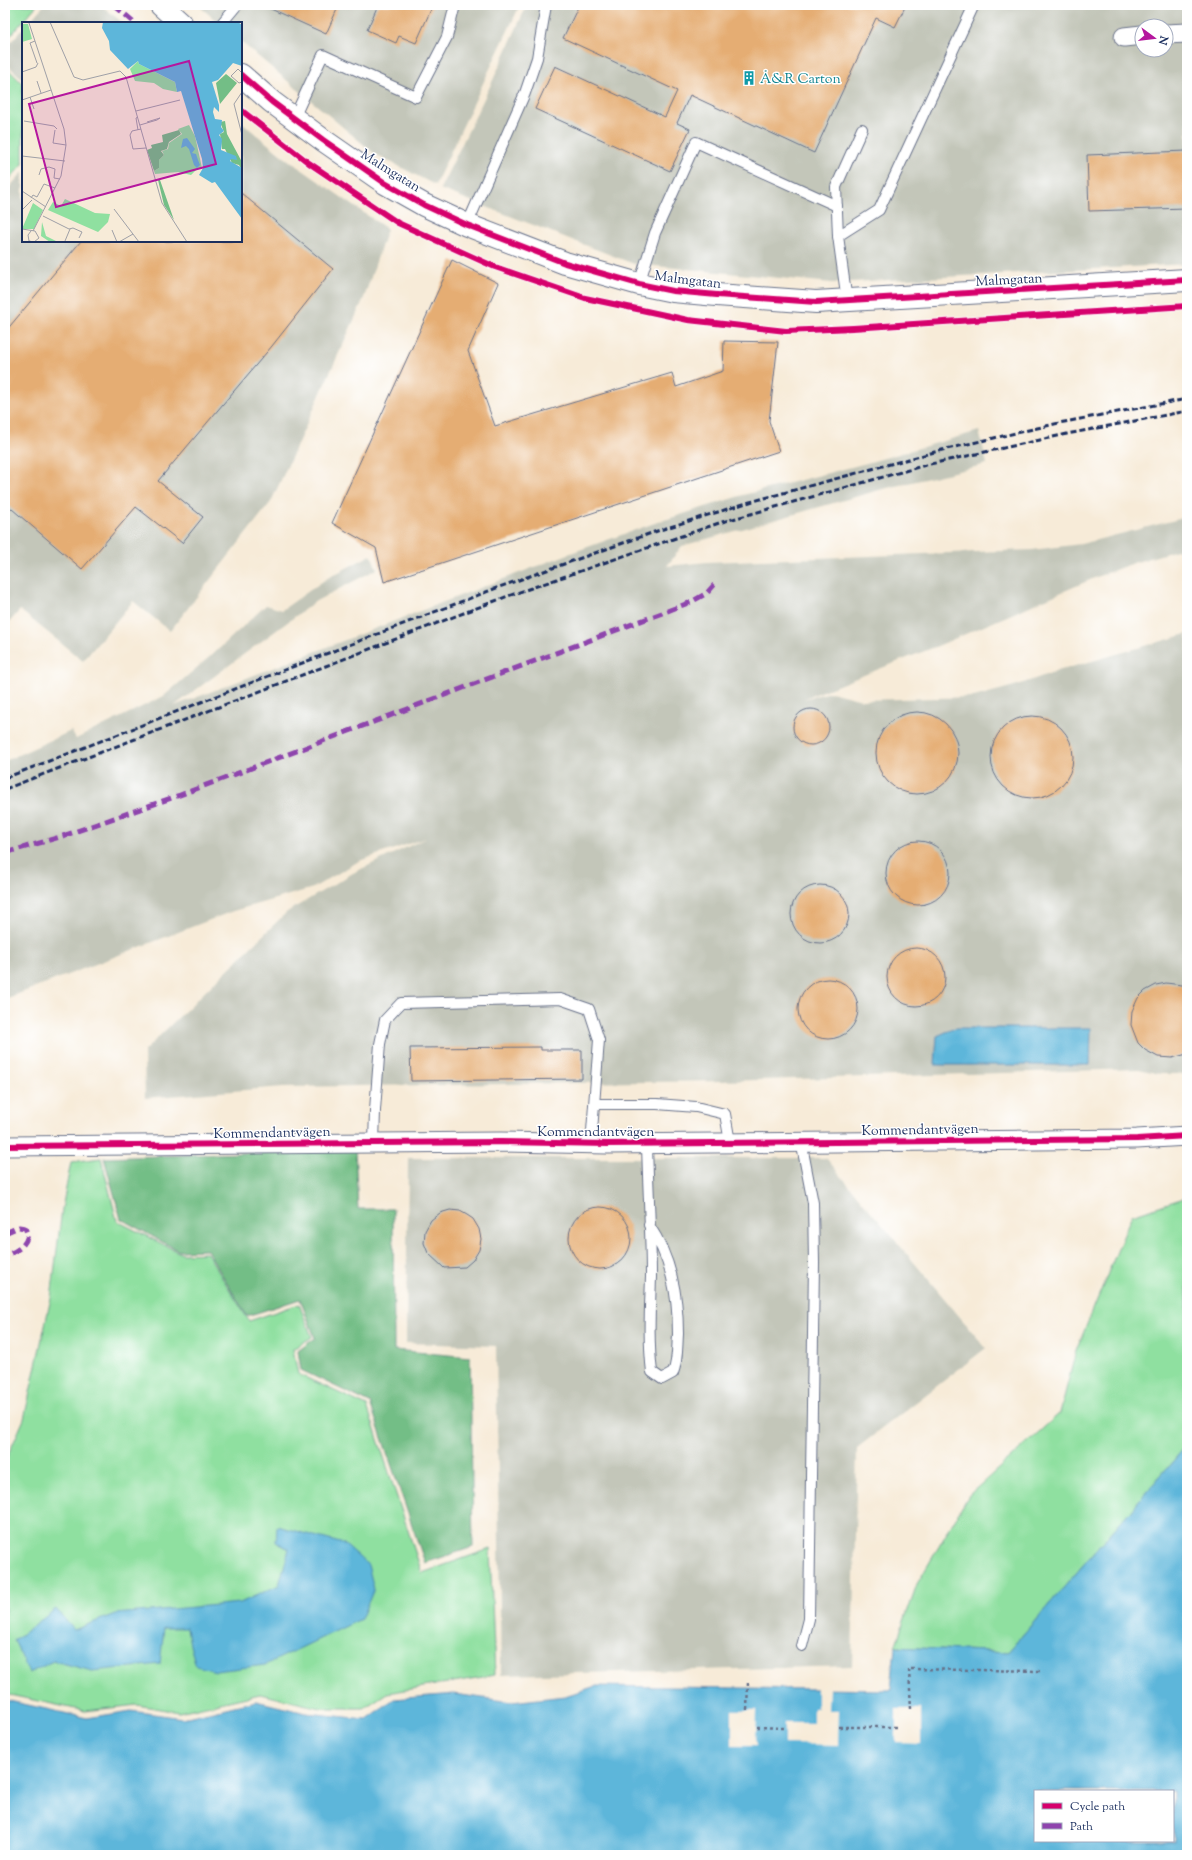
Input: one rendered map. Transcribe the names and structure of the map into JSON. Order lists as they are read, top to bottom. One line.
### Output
{"streets":{"street":["Malmgatan","Kommendantvägen"]},"places":{"building":["Å&R Carton"]},"legend":["Cycle path","Path"],"north":"right"}
